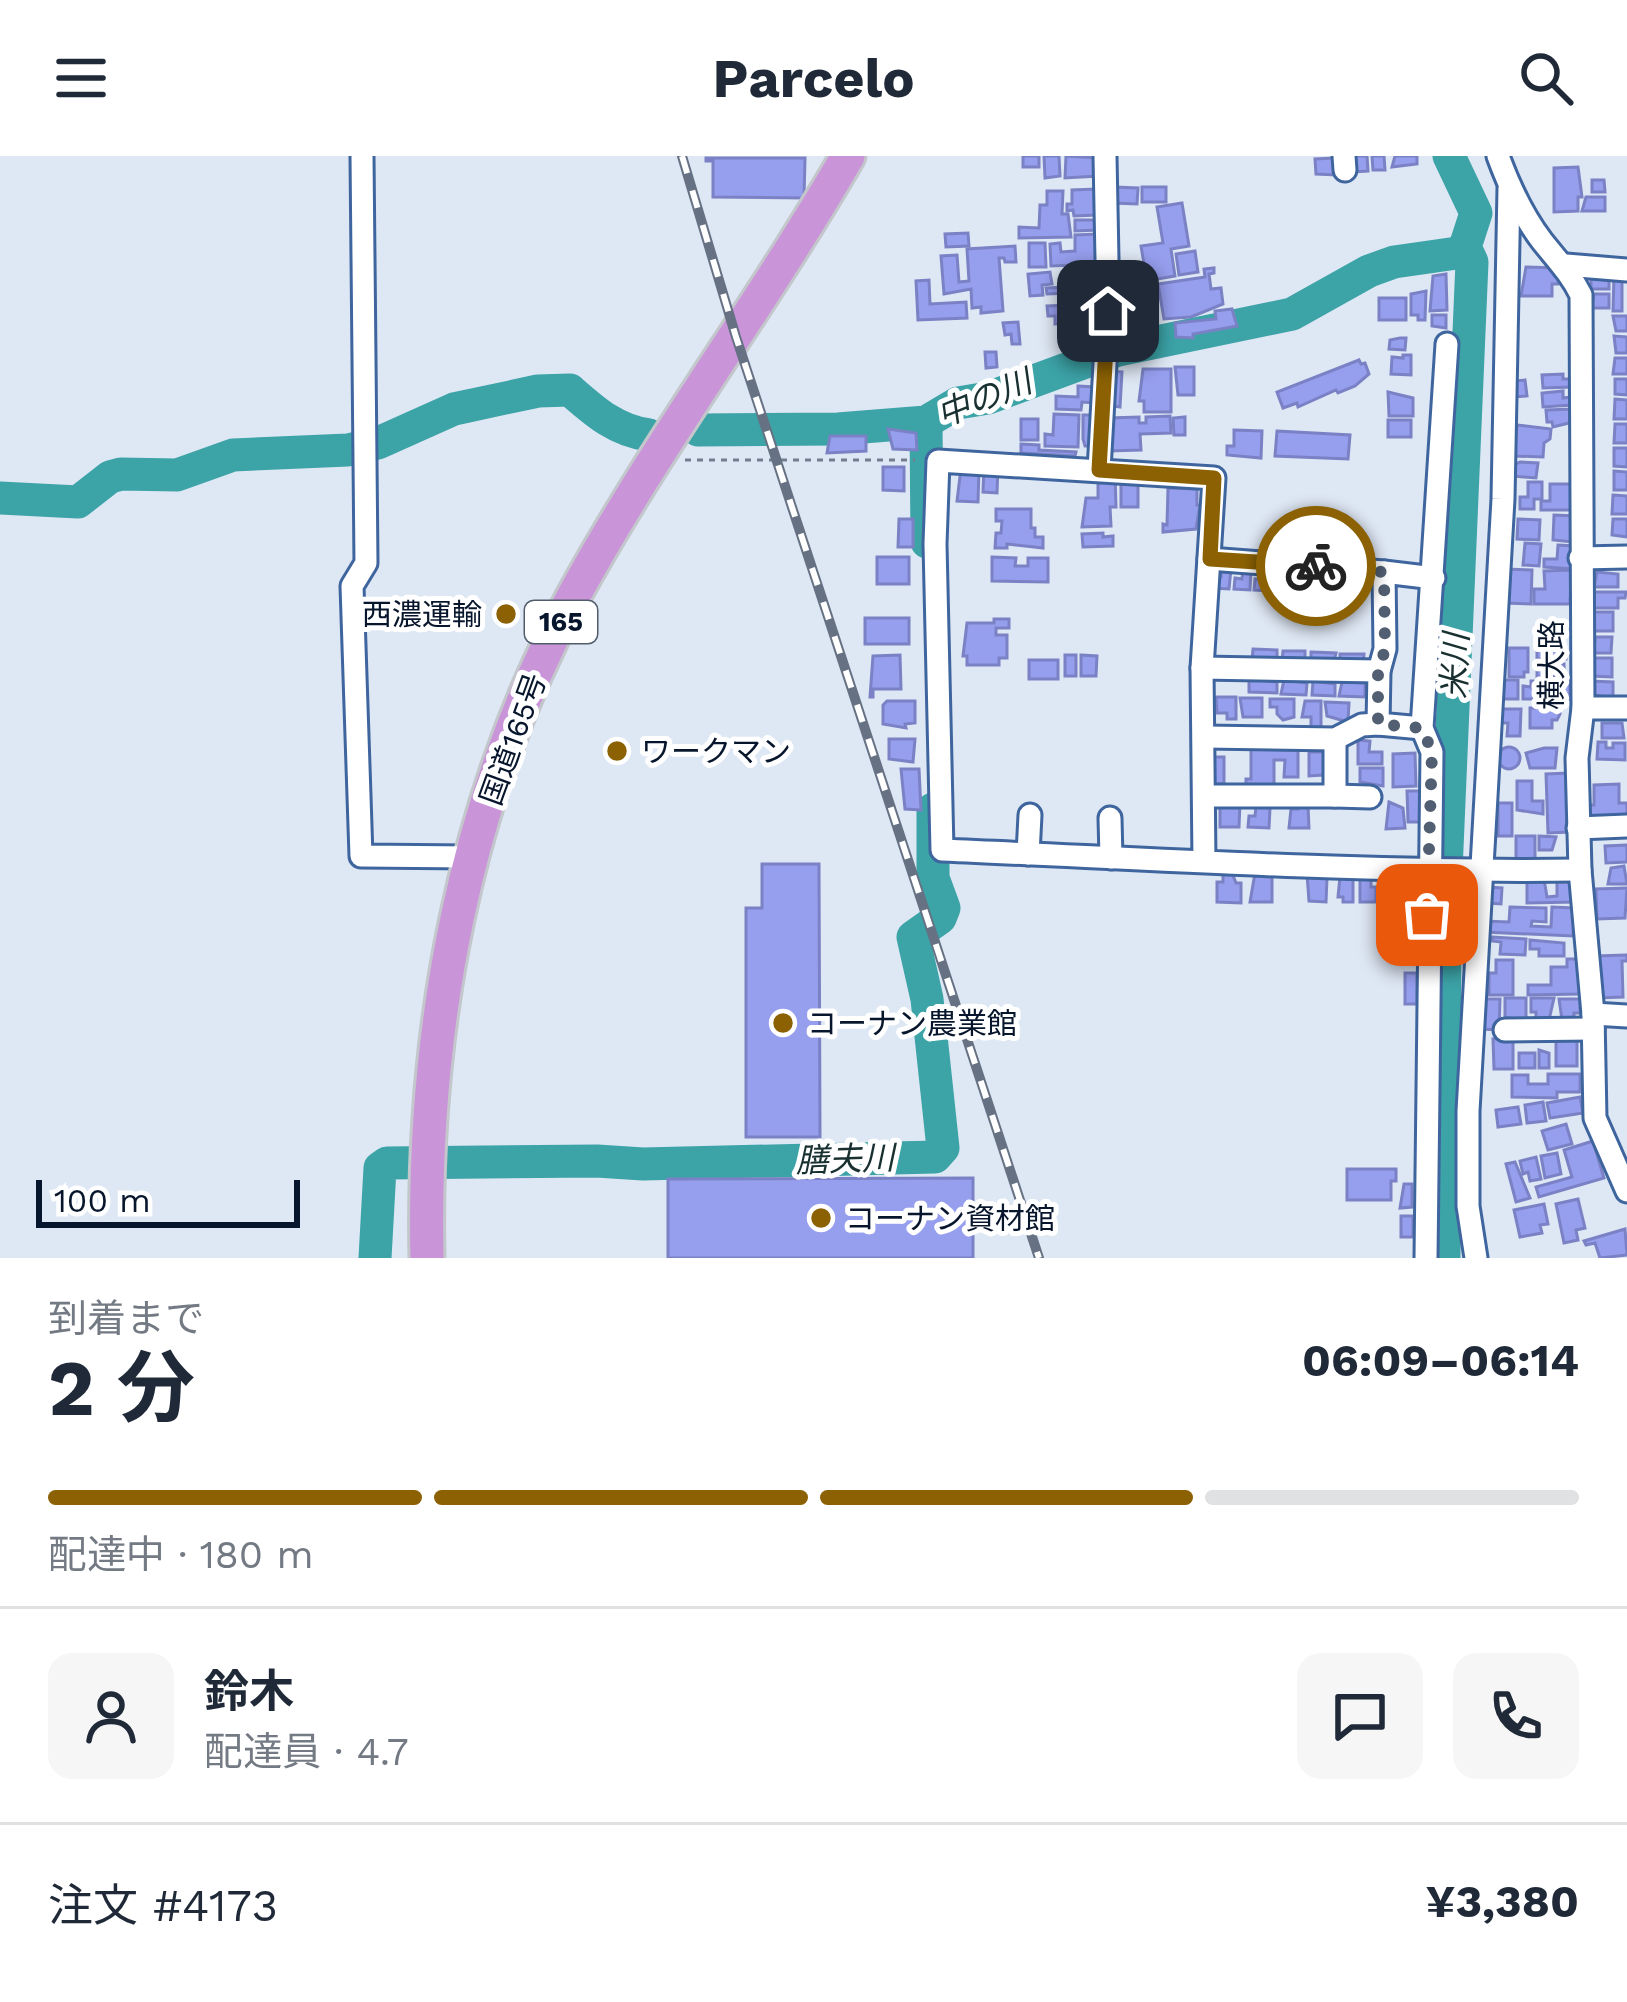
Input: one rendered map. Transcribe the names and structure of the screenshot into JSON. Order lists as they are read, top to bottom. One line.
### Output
{"streets":{"highway":["165","国道165号"],"street":["横大路"]},"water":["中の川","米川","膳夫川"],"places":["西濃運輸","ワークマン","コーナン農業館","コーナン資材館"],"scale_bar":"100 m","page":{"header":"Parcelo","scale":"100 m","heading":["2 分","到着まで","06:09–06:14"],"panel":["鈴木","配達員 · 4.7","注文 #4173","¥3,380"],"bar":"配達中 · 180 m"}}
